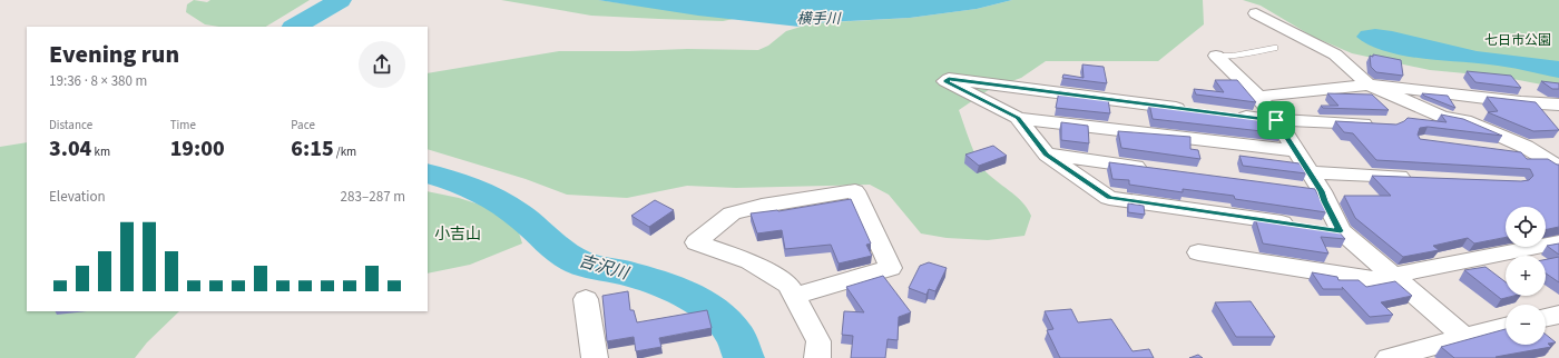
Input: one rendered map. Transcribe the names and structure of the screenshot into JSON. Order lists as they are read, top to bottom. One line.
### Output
{"water":["横手川","吉沢川"],"parks":["七日市公園","小吉山"],"page":{"heading":["Evening run","19:36 · 8 × 380 m"],"stats":[["Distance","3.04 km"],["Time","19:00"],["Pace","6:15 /km"]],"chart":["Elevation","283–287 m"],"map_buttons":["+","−"]}}
